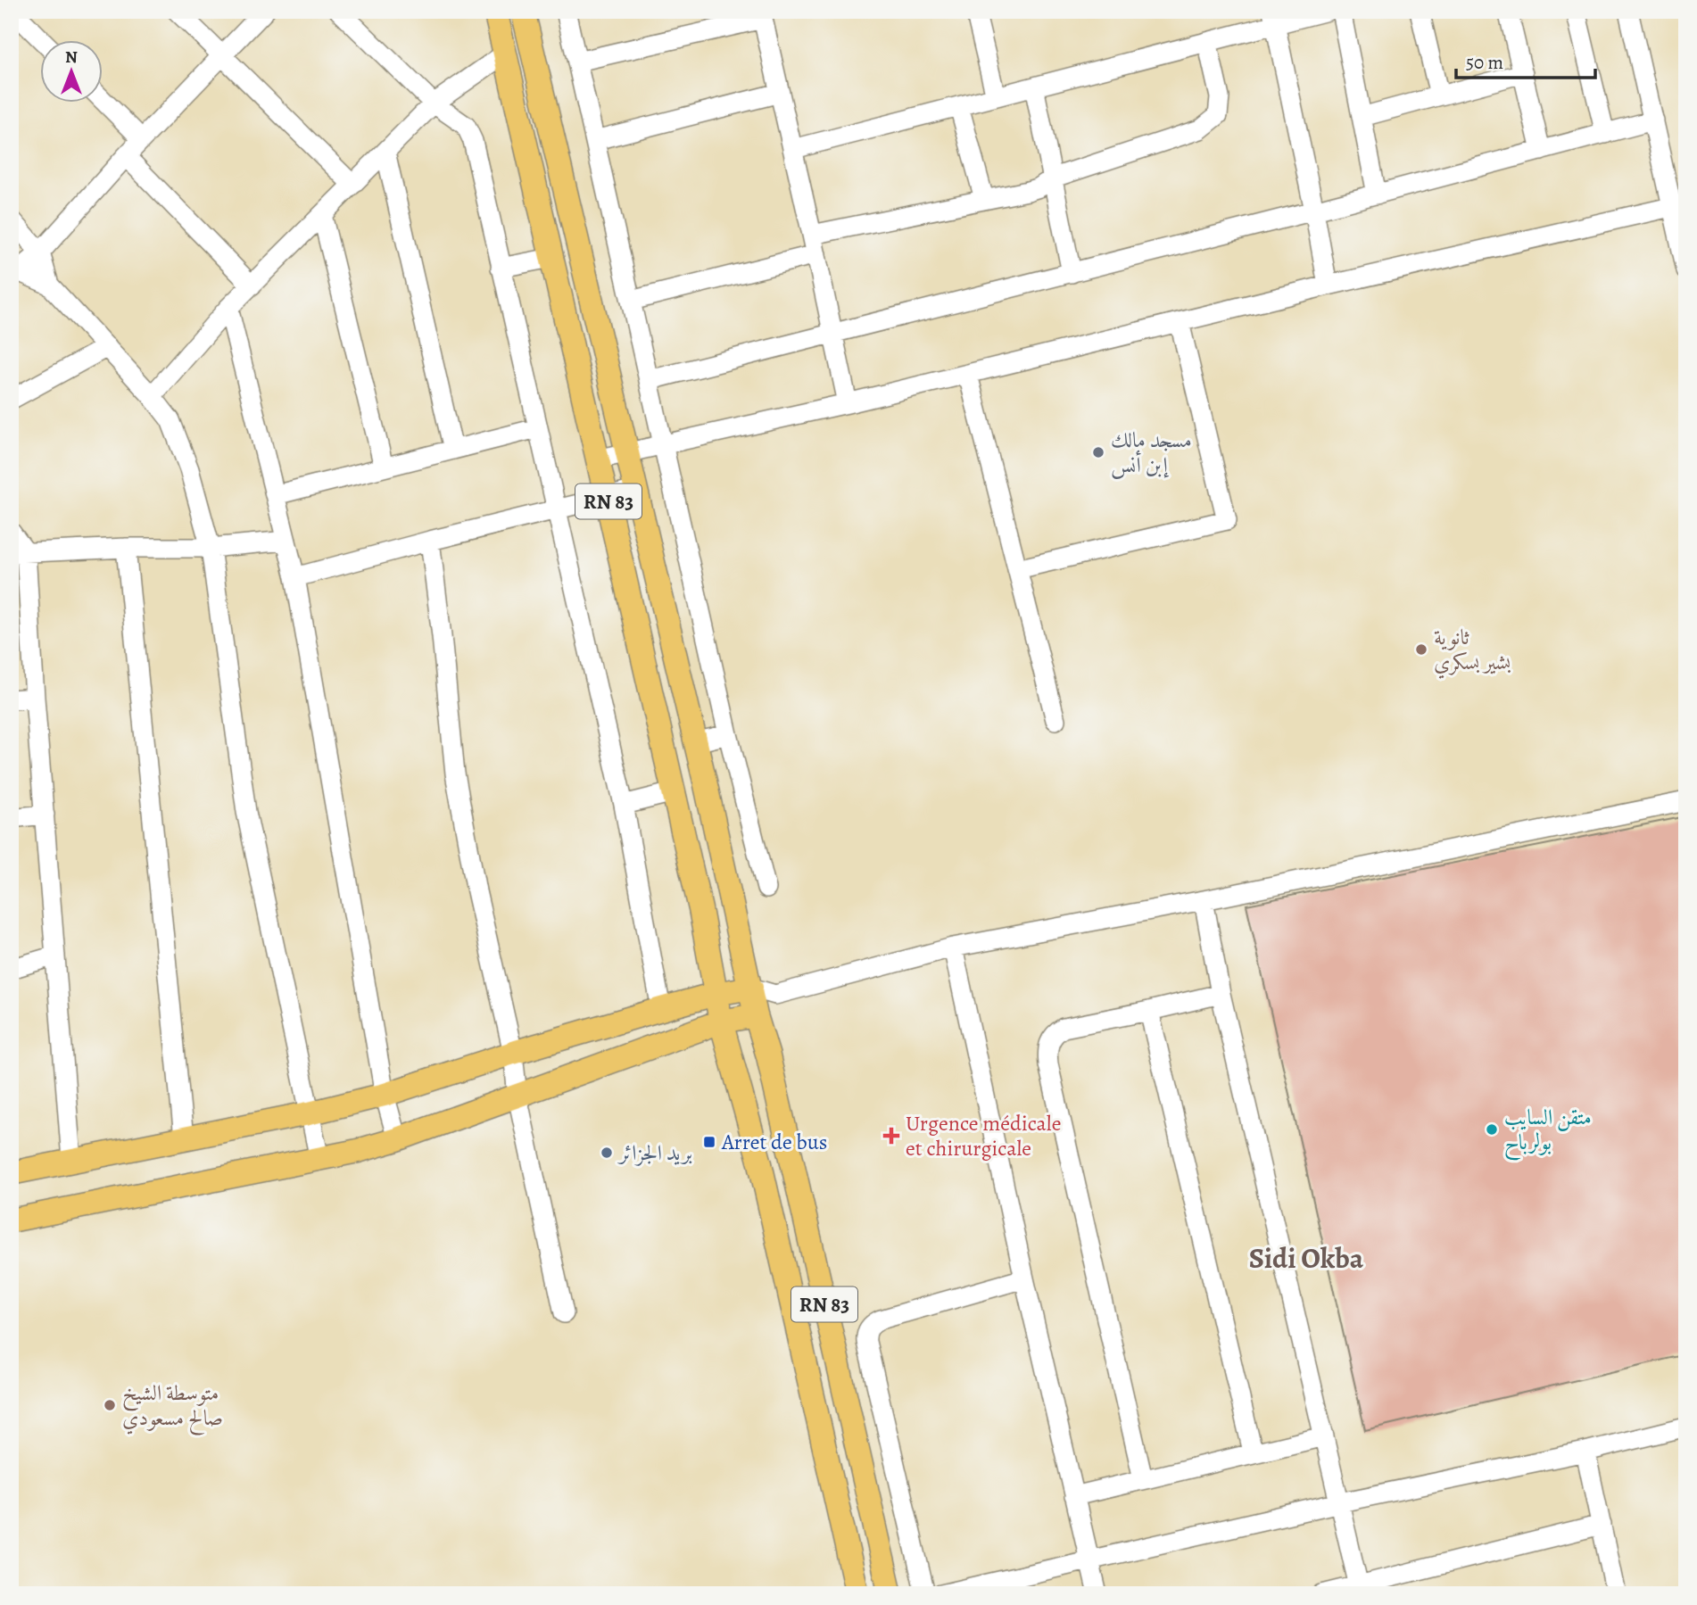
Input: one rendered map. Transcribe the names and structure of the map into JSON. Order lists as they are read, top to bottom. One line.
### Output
{"streets":{"main road":["RN 83"]},"districts":["Sidi Okba"],"places":{"other":["مسجد مالك إبن أنس","ثانوية بشير بسكري","متقن السايب بولرباح","بريد الجزائر","متوسطة الشيخ صالح مسعودي"],"health":["Urgence médicale et chirurgicale"],"transit":["Arret de bus"]},"scale_bar":"50 m","north":"top"}
